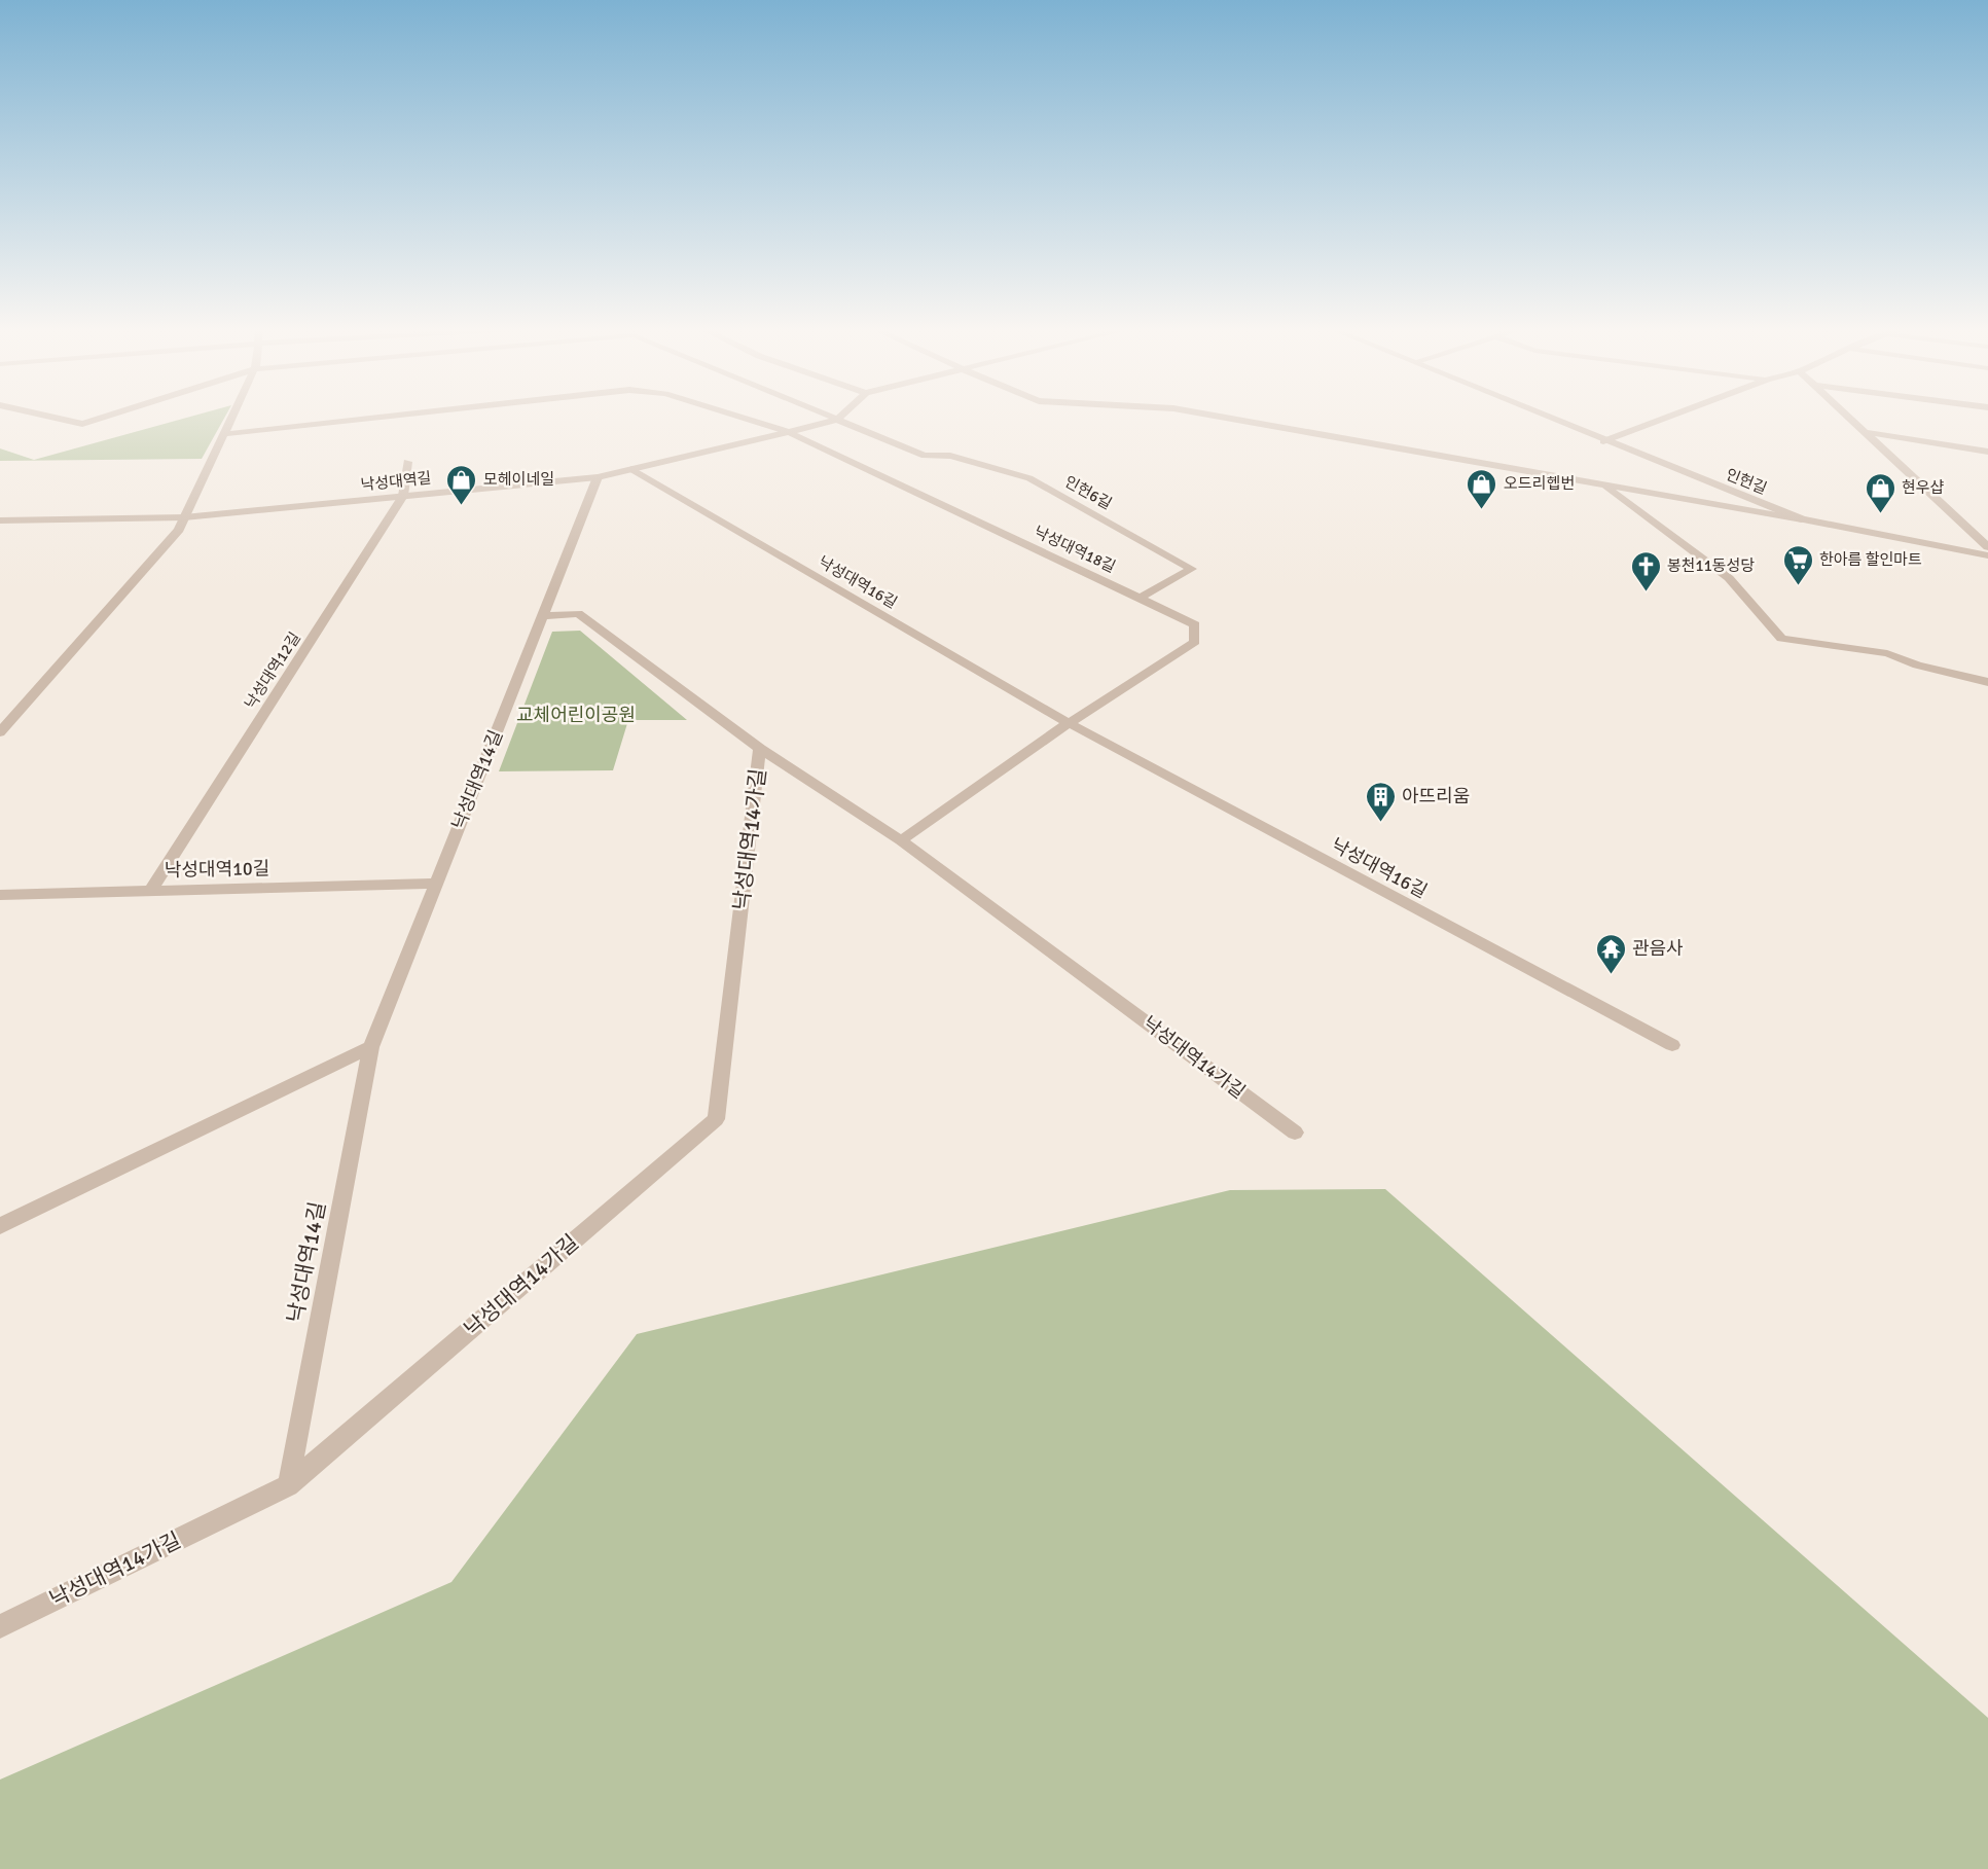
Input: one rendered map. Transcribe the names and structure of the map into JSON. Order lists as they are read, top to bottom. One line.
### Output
{"streets":{"street":["낙성대역길","인헌길","인헌6길","낙성대역18길","낙성대역16길","낙성대역12길","낙성대역14길","낙성대역14가길","낙성대역10길"]},"crossings":[["낙성대역길","낙성대역18길"],["낙성대역길","낙성대역16길"],["낙성대역길","낙성대역12길"],["낙성대역길","낙성대역14길"],["인헌6길","낙성대역18길"],["낙성대역18길","낙성대역16길"],["낙성대역12길","낙성대역10길"],["낙성대역14길","낙성대역14가길"],["낙성대역14길","낙성대역10길"]],"parks":["교체어린이공원"],"places":{"shop":["모헤이네일","오드리헵번","현우샵"],"supermarket":["한아름 할인마트"],"church":["봉천11동성당"],"building":["아뜨리움"],"temple":["관음사"]}}
